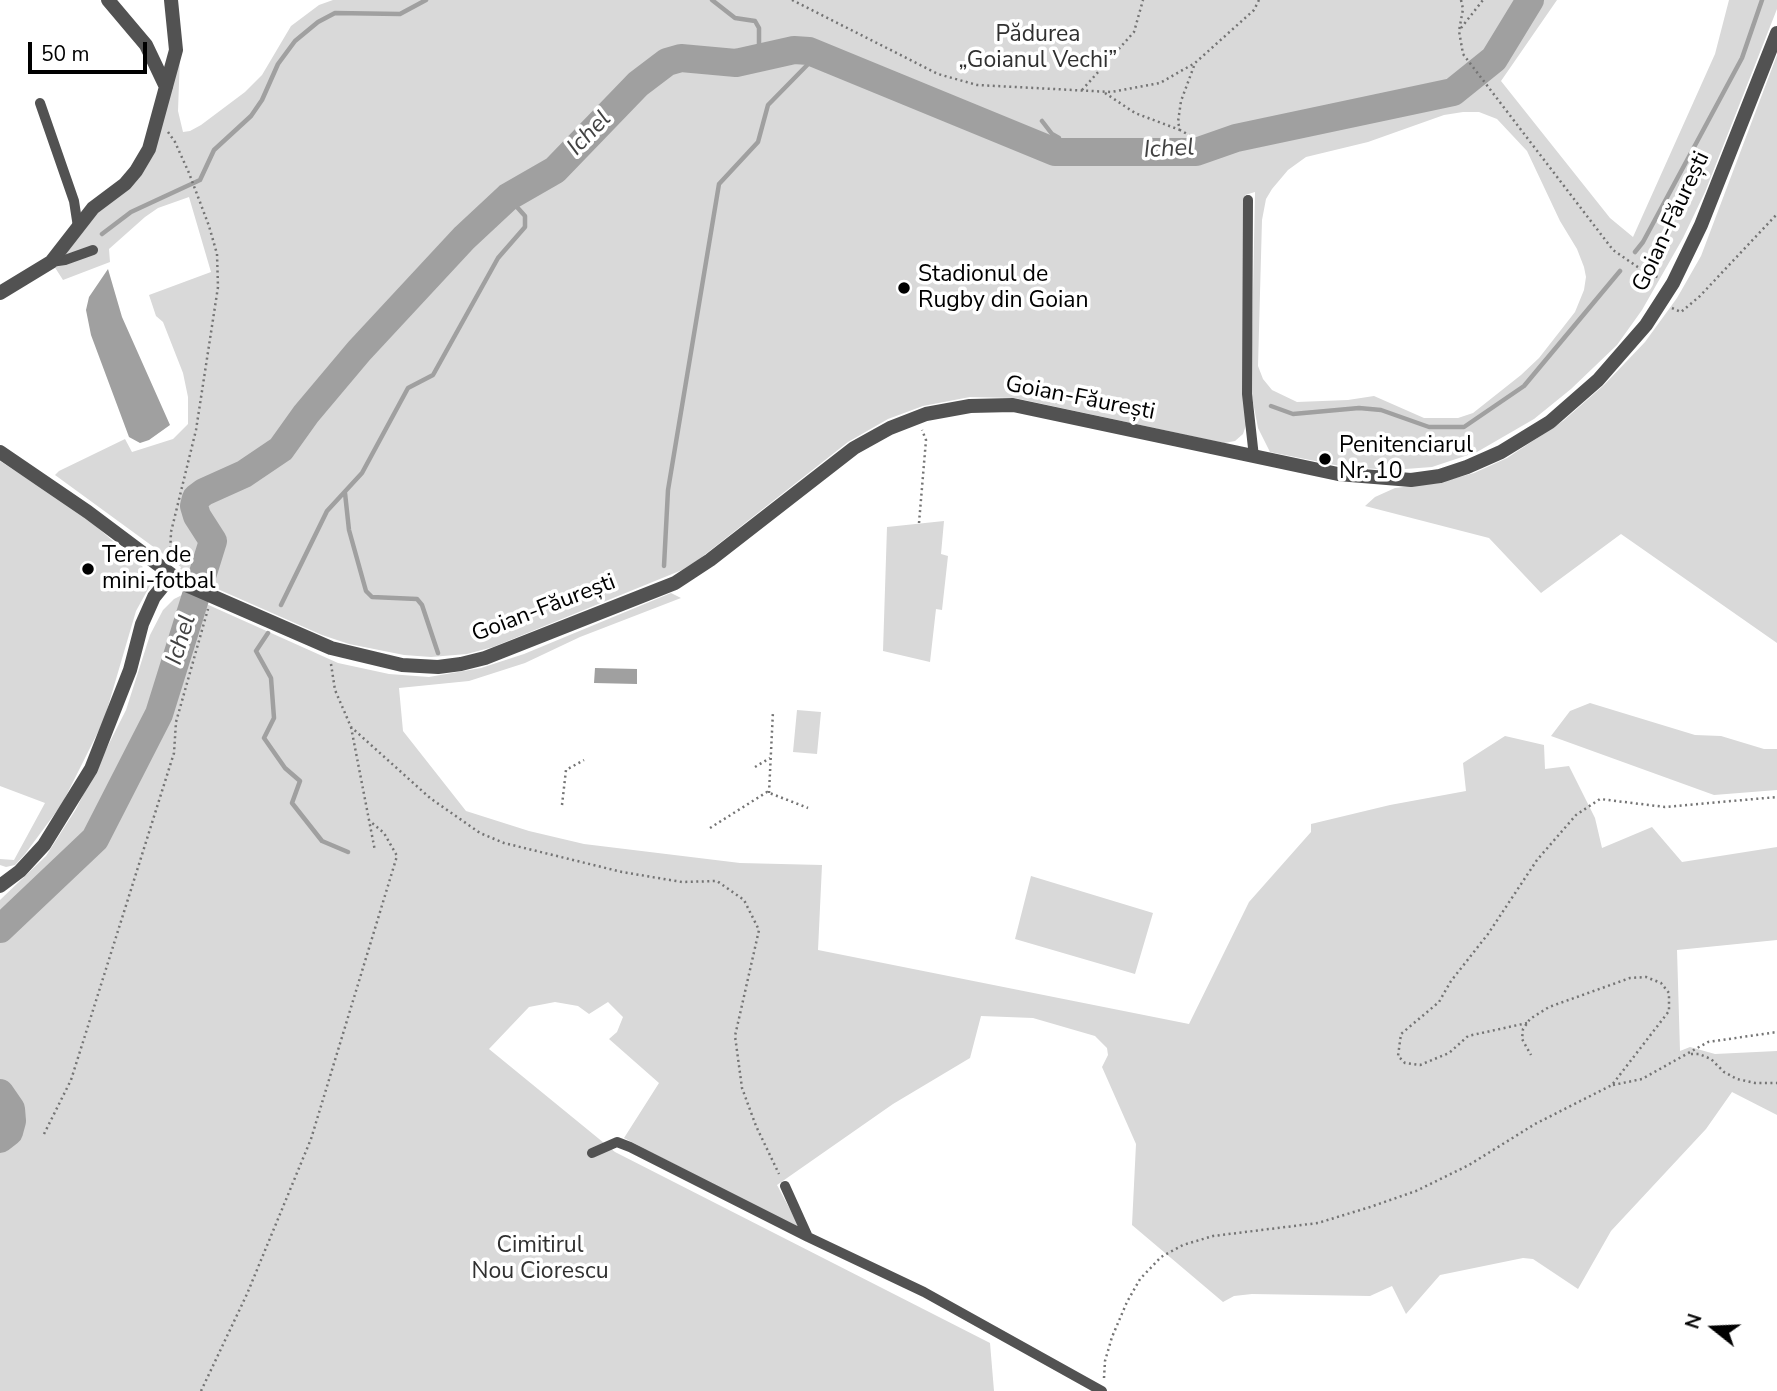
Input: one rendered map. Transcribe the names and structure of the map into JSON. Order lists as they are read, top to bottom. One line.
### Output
{"streets":{"street":["Goian-Făurești"]},"water":["Ichel"],"parks":["Pădurea „Goianul Vechi”","Cimitirul Nou Ciorescu"],"places":["Stadionul de Rugby din Goian","Penitenciarul Nr. 10","Teren de mini-fotbal"],"scale_bar":"50 m","north":"left"}
